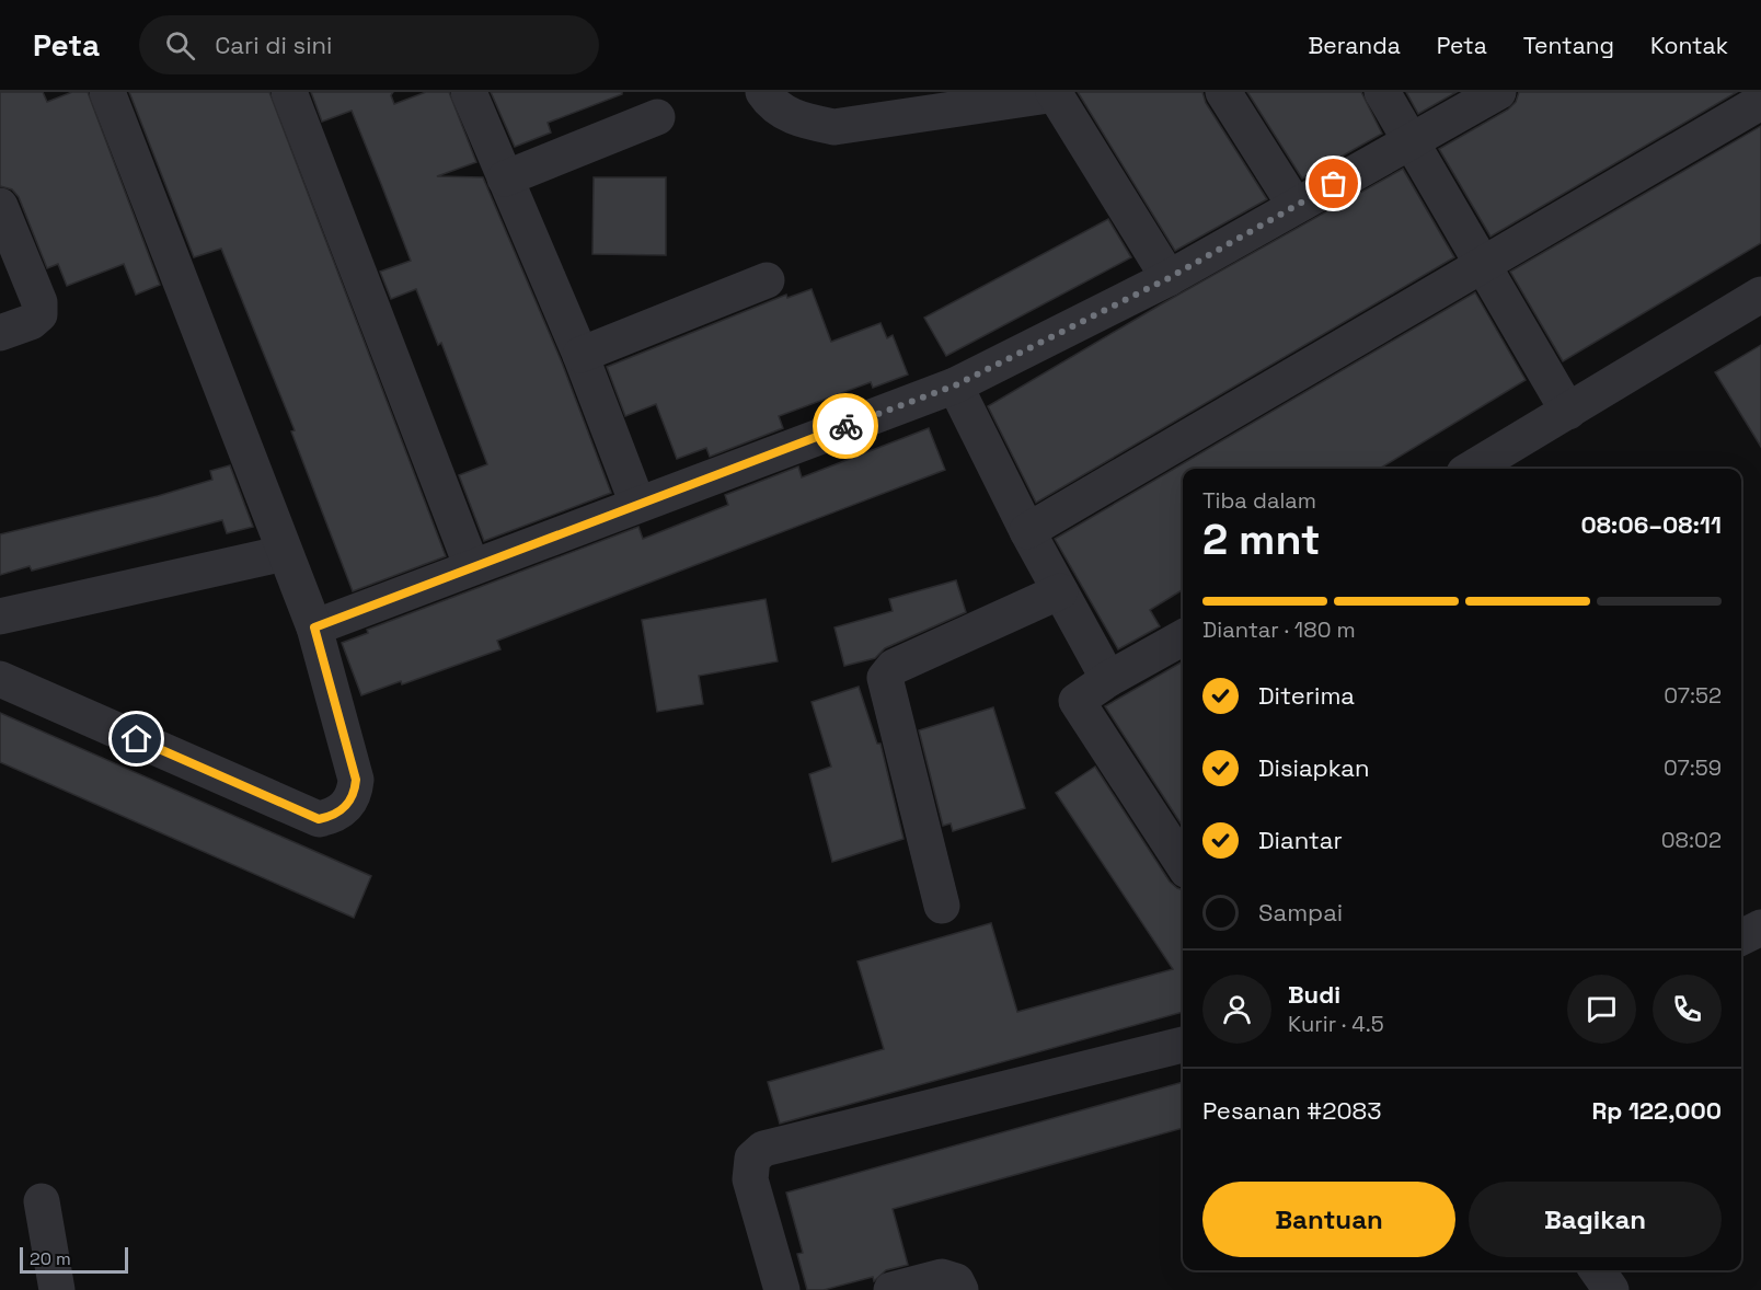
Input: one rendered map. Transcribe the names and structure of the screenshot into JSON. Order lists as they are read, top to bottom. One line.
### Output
{"scale_bar":"20 m","page":{"header":"Peta","search":"Cari di sini","nav":["Beranda","Peta","Tentang","Kontak"],"heading":["2 mnt","Tiba dalam","08:06–08:11"],"panel":["Budi","Kurir · 4.5","Pesanan #2083","Rp 122,000"],"bar":"Diantar · 180 m","list":[["Diterima","07:52"],["Disiapkan","07:59"],["Diantar","08:02"],"Sampai"],"buttons":["Bantuan","Bagikan"],"scale":"20 m"}}
